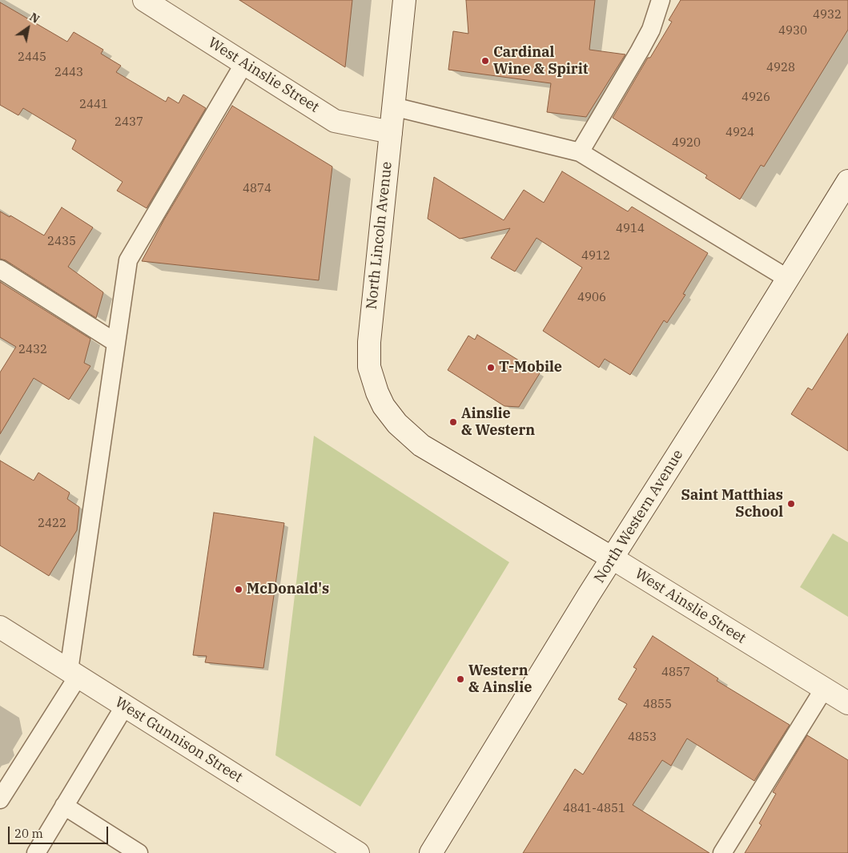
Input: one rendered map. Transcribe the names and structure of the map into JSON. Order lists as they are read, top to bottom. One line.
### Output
{"streets":{"main road":["West Ainslie Street","North Lincoln Avenue","North Western Avenue","West Gunnison Street"]},"crossings":[["West Ainslie Street","North Lincoln Avenue"],["West Ainslie Street","North Western Avenue"]],"places":["Cardinal Wine & Spirit","T-Mobile","Ainslie & Western","Saint Matthias School","McDonald's","Western & Ainslie"],"house_numbers":["4932","4930","2445","4928","2443","4926","2441","2437","4924","4920","4874","4914","2435","4912","4906","2432","2422","4857","4855","4853","4841-4851"],"scale_bar":"20 m","north":"top right"}
